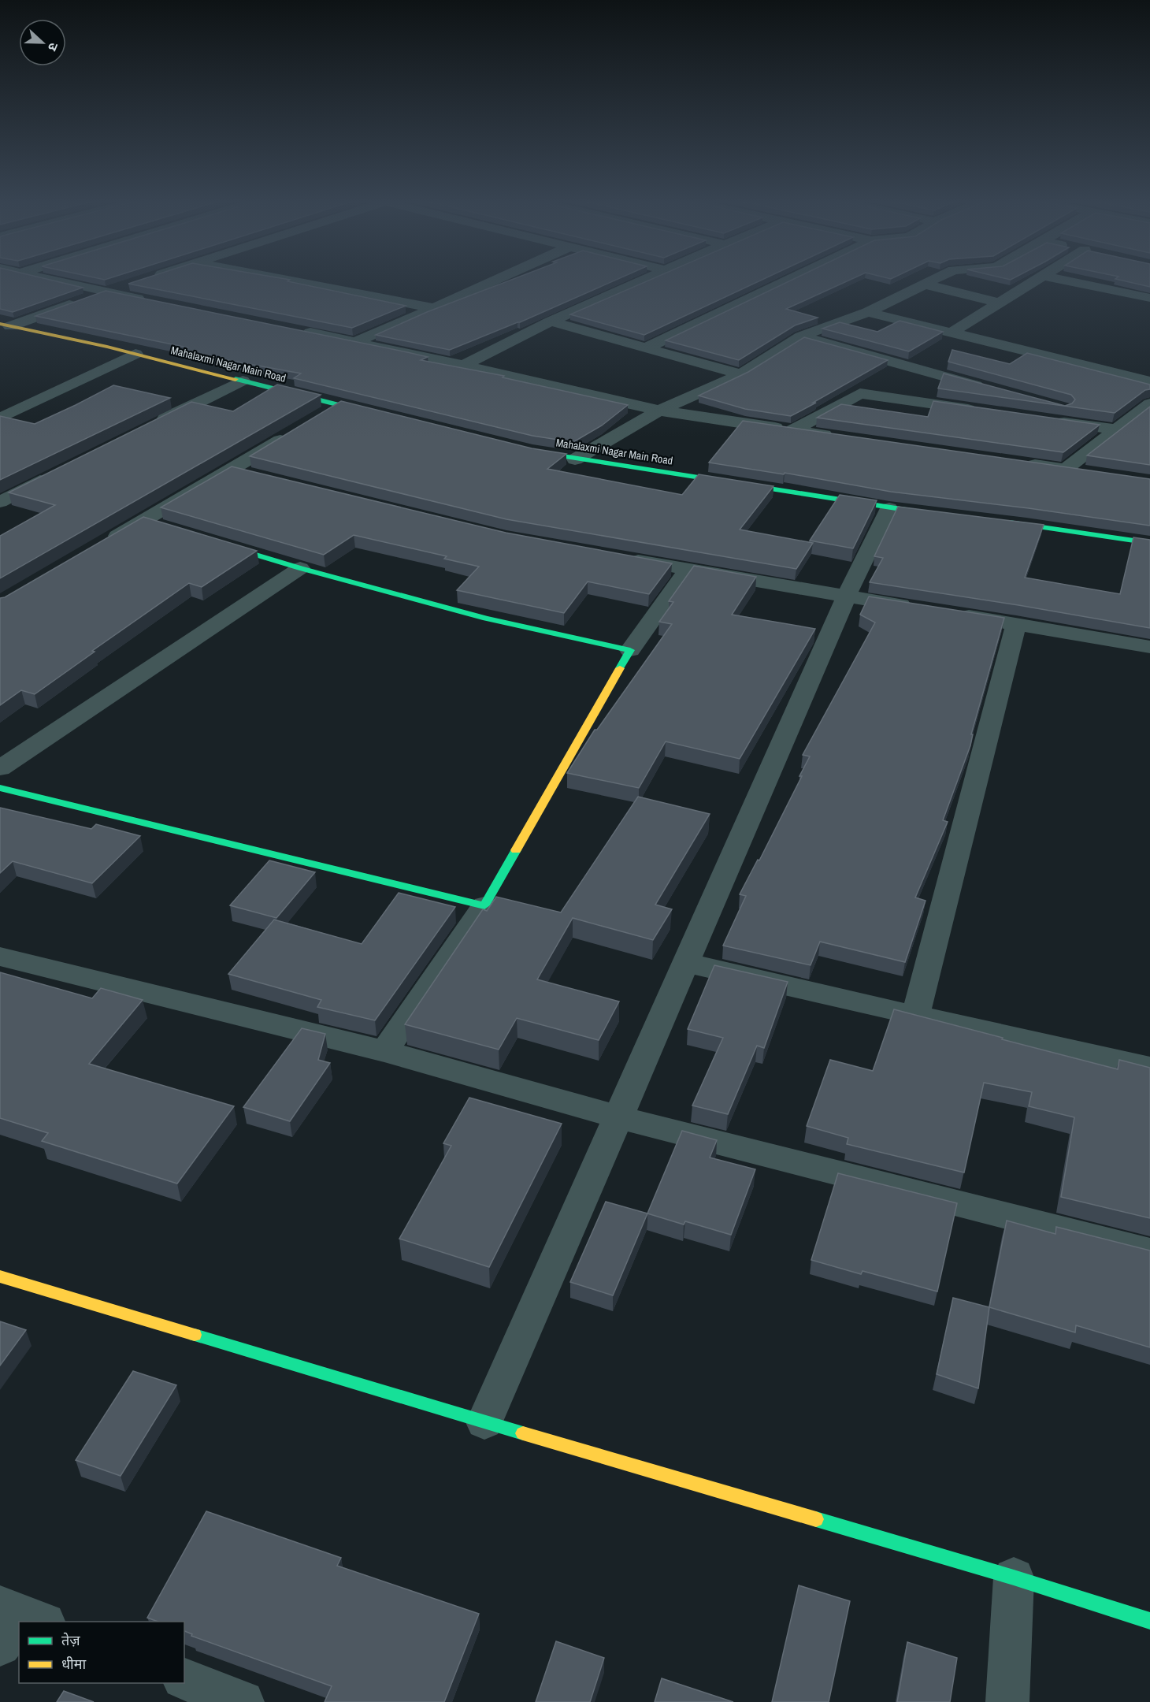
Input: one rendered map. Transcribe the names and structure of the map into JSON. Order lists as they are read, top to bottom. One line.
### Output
{"streets":{"street":["Mahalaxmi Nagar Main Road"]},"legend":["तेज़","धीमा"],"north":"right"}
